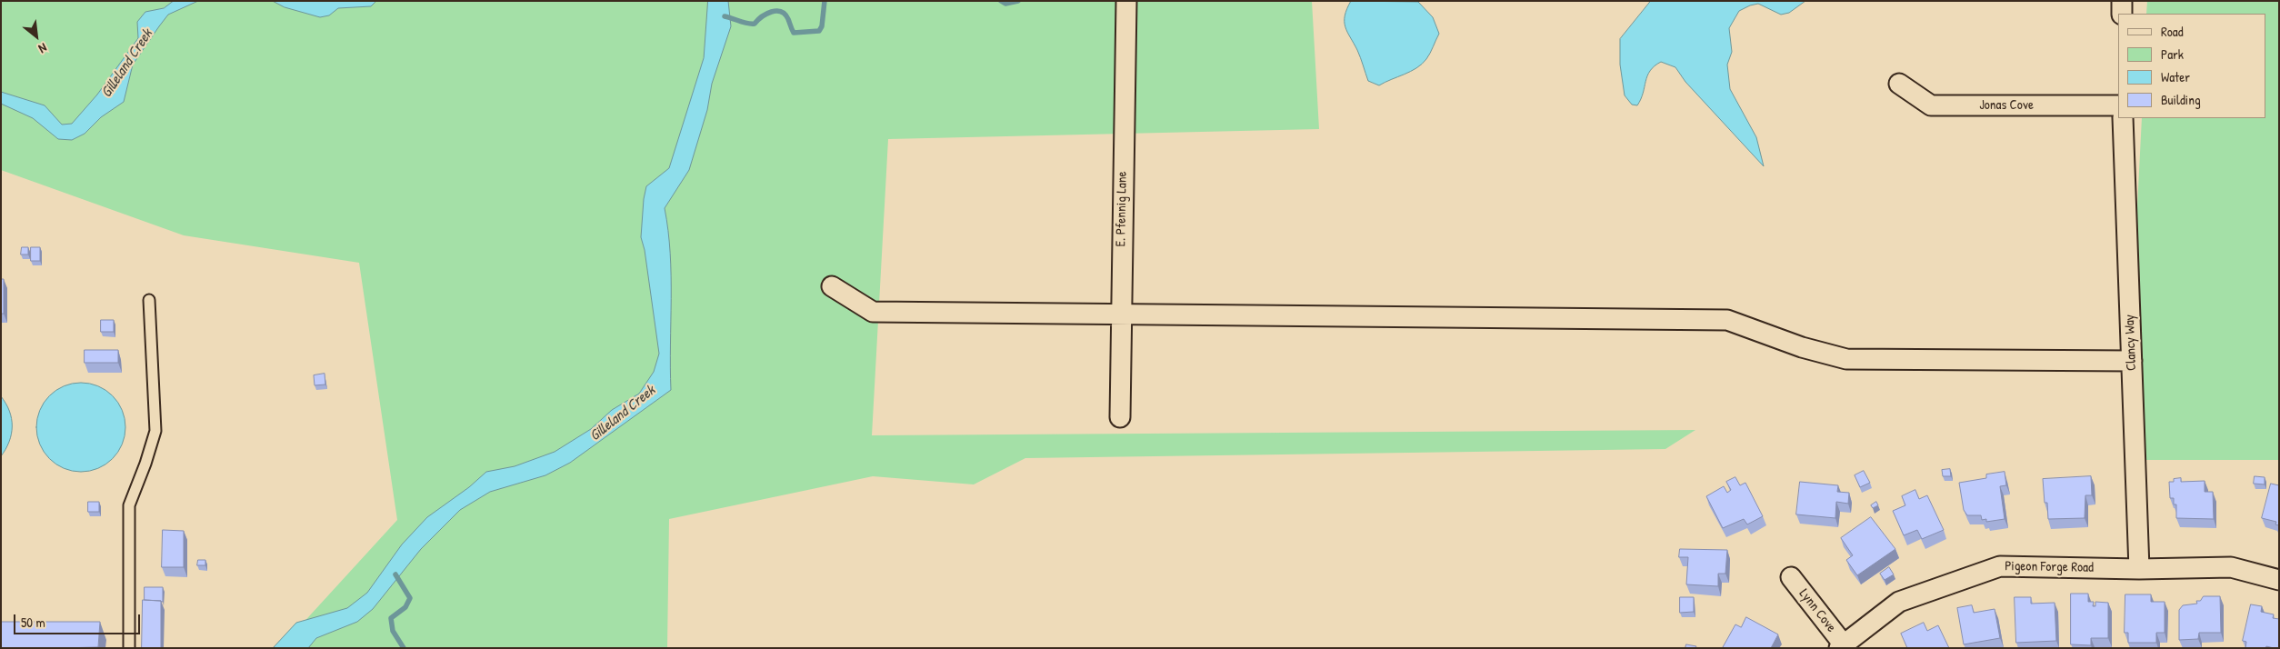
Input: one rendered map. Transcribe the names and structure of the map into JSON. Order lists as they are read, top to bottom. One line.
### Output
{"streets":{"street":["Jonas Cove","E. Pfennig Lane","Clancy Way","Pigeon Forge Road","Lynn Cove"]},"crossings":[["Clancy Way","Pigeon Forge Road"],["Pigeon Forge Road","Lynn Cove"]],"water":["Gilleland Creek"],"legend":["Road","Park","Water","Building"],"scale_bar":"50 m","north":"bottom right"}
